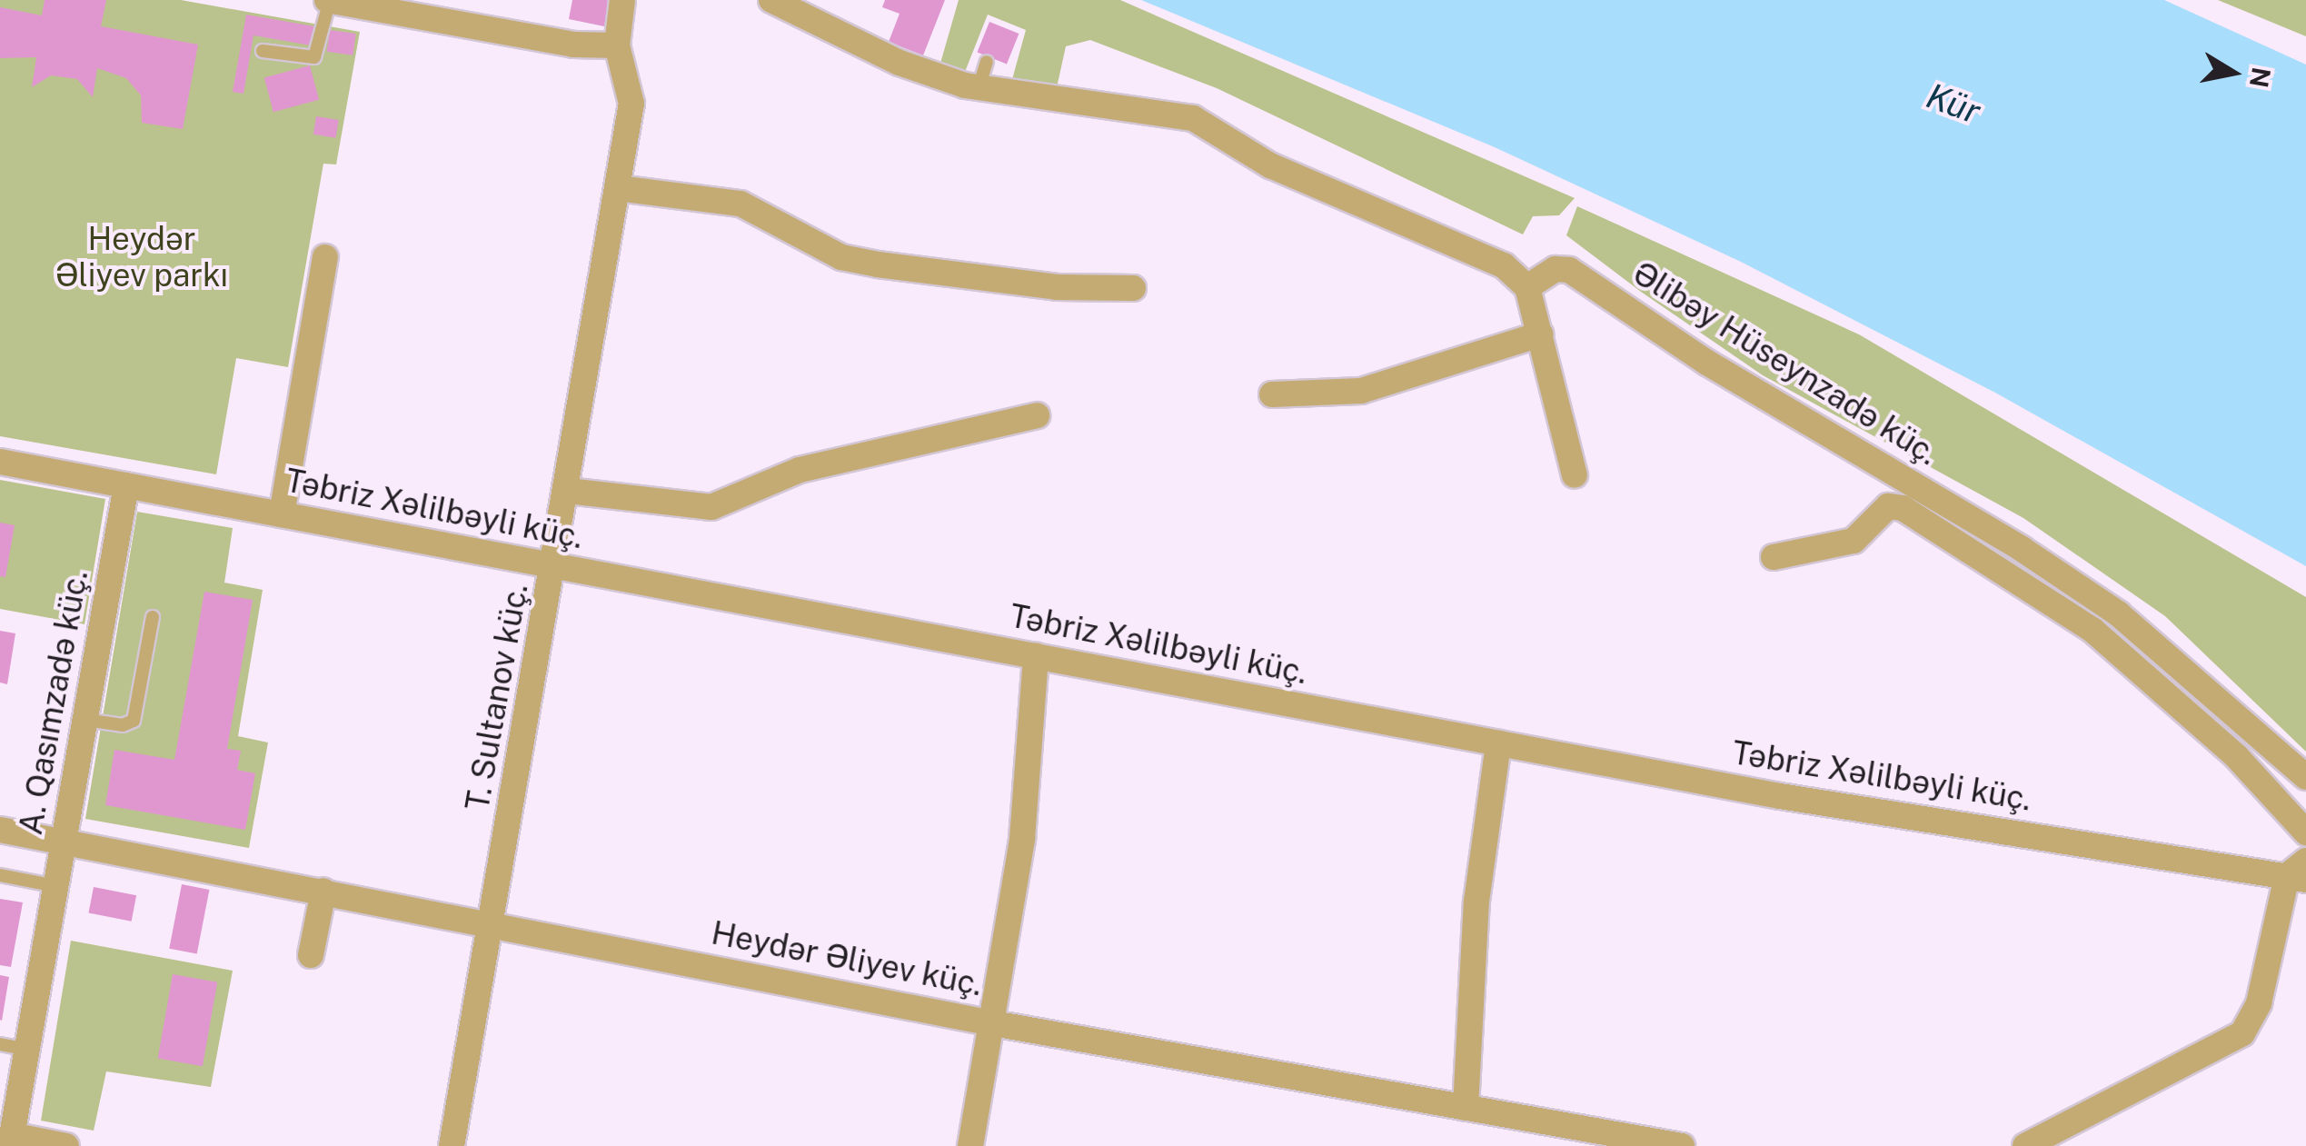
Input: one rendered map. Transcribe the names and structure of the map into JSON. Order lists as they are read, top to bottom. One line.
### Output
{"streets":{"street":["Əlibəy Hüseynzadə küç.","Təbriz Xəlilbəyli küç.","T. Sultanov küç.","A. Qasımzadə küç.","Heydər Əliyev küç."]},"crossings":[["Təbriz Xəlilbəyli küç.","T. Sultanov küç."],["Təbriz Xəlilbəyli küç.","A. Qasımzadə küç."],["T. Sultanov küç.","Heydər Əliyev küç."],["A. Qasımzadə küç.","Heydər Əliyev küç."]],"water":["Kür"],"parks":["Heydər Əliyev parkı"],"north":"right"}
